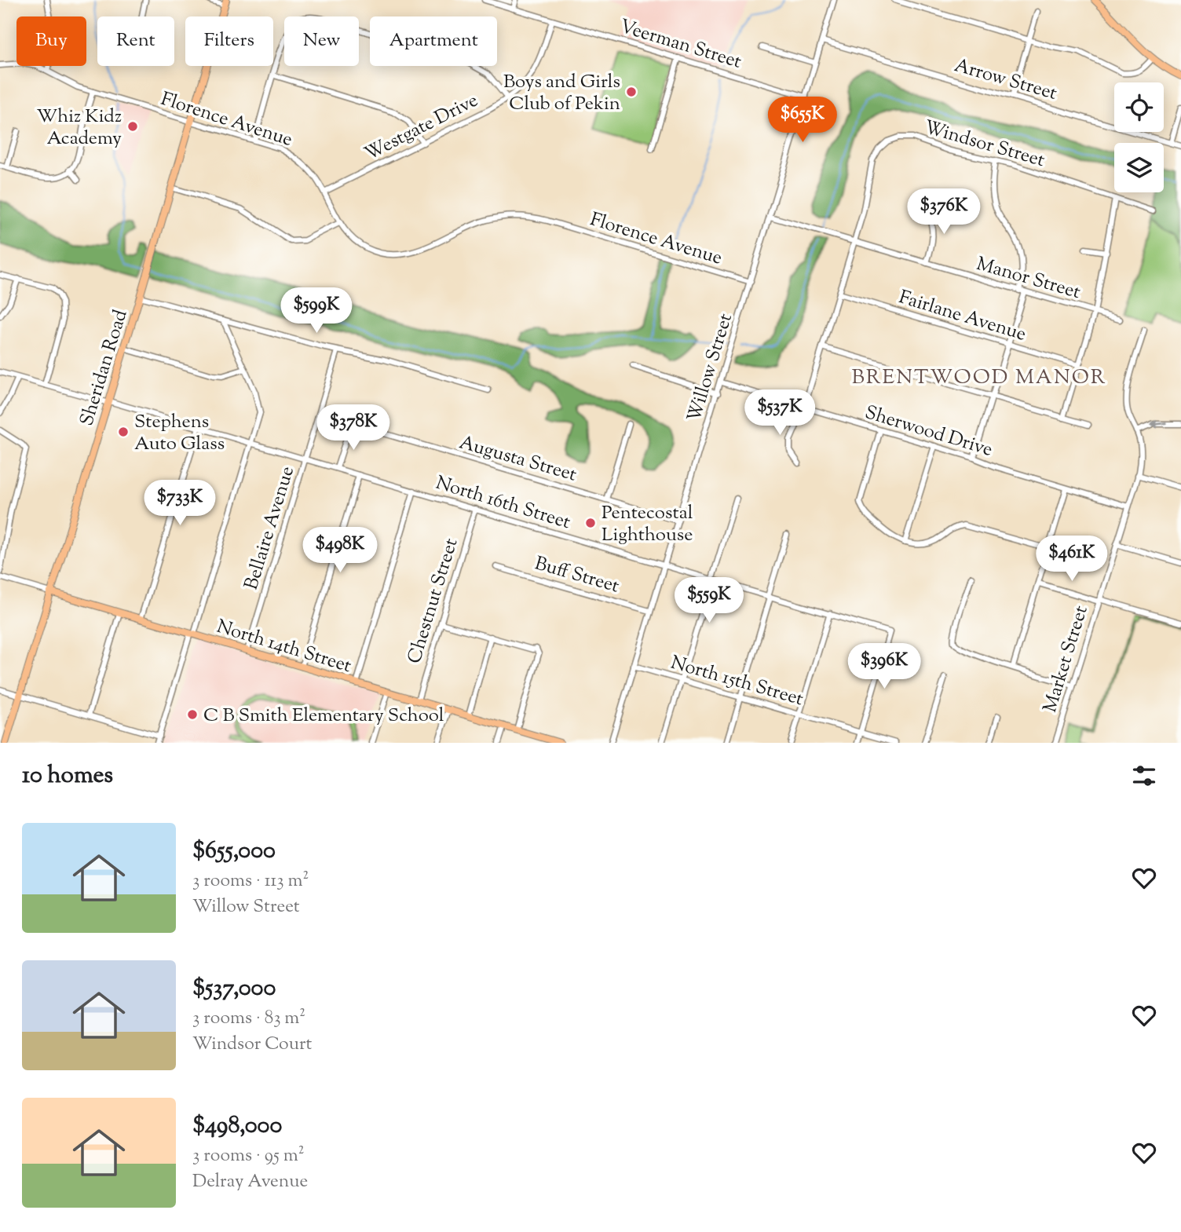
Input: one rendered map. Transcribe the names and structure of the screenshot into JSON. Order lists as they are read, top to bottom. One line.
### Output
{"streets":{"main road":["Sheridan Road","North 14th Street"],"street":["Veerman Street","Arrow Street","Florence Avenue","Westgate Drive","Windsor Street","Manor Street","Fairlane Avenue","Willow Street","Sherwood Drive","Augusta Street","North 16th Street","Bellaire Avenue","Buff Street","Chestnut Street","Market Street","North 15th Street"]},"crossings":[["Veerman Street","Westgate Drive"],["Veerman Street","Willow Street"],["Arrow Street","Willow Street"],["Florence Avenue","Westgate Drive"],["Florence Avenue","Sheridan Road"],["Florence Avenue","Willow Street"],["Windsor Street","Manor Street"],["Windsor Street","Fairlane Avenue"],["Windsor Street","Sherwood Drive"],["Manor Street","Willow Street"],["Sheridan Road","North 16th Street"],["Sheridan Road","North 14th Street"],["Willow Street","Sherwood Drive"],["Willow Street","Augusta Street"],["Willow Street","North 16th Street"],["Willow Street","Buff Street"],["Willow Street","North 15th Street"],["Sherwood Drive","Market Street"],["Augusta Street","North 16th Street"],["North 16th Street","Bellaire Avenue"],["North 16th Street","Chestnut Street"],["North 16th Street","North 15th Street"],["Bellaire Avenue","North 14th Street"],["Chestnut Street","North 14th Street"]],"districts":["BRENTWOOD MANOR"],"places":["Boys and Girls Club of Pekin","Whiz Kidz Academy","Stephens Auto Glass","Pentecostal Lighthouse","C B Smith Elementary School"],"page":{"chip":["Buy","Rent","Filters","New","Apartment"],"price":["$655K","$376K","$599K","$537K","$378K","$733K","$498K","$461K","$559K","$396K"],"heading":"10 homes","list":[{"name":"$655,000","note":"3 rooms · 113 m² · Willow Street"},{"name":"$537,000","note":"3 rooms · 83 m² · Windsor Court"},{"name":"$498,000","note":"3 rooms · 95 m² · Delray Avenue"}]}}
